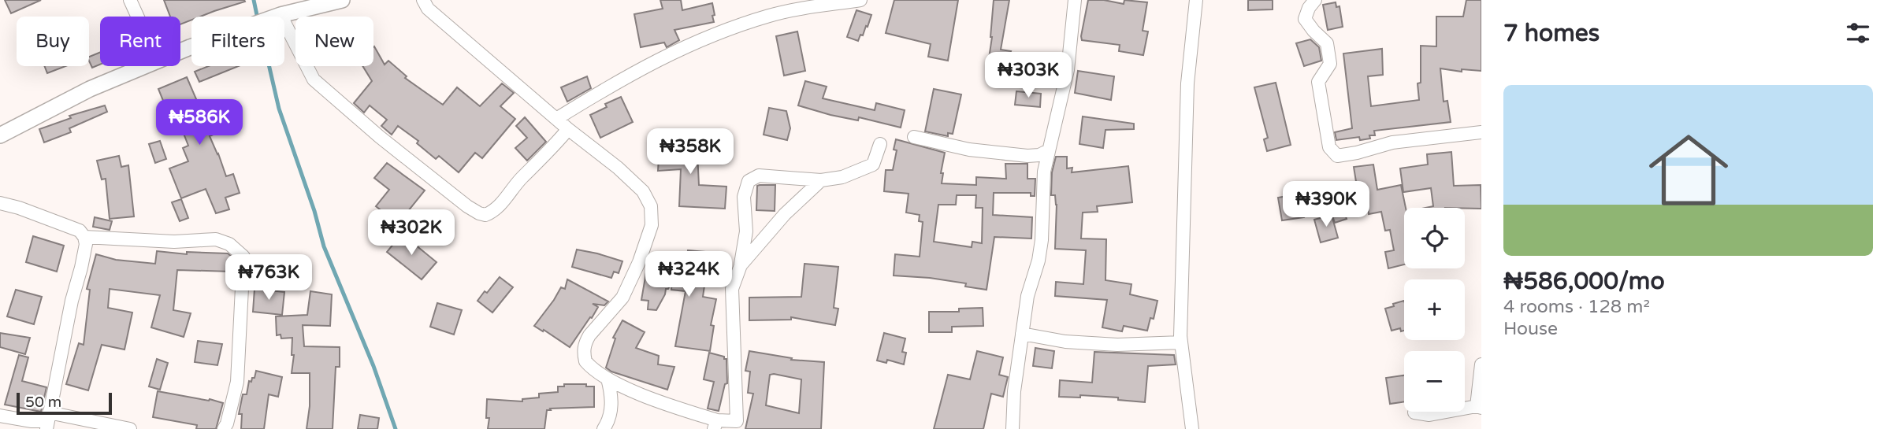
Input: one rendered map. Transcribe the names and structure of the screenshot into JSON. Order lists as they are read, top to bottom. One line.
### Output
{"scale_bar":"50 m","page":{"heading":"7 homes","chip":["Buy","Rent","Filters","New"],"price":["₦303K","₦586K","₦358K","₦390K","₦302K","₦324K","₦763K"],"list":[{"name":"₦586,000/mo","note":"4 rooms · 128 m² · House"}],"map_buttons":["+","−"],"scale":"50 m"}}
